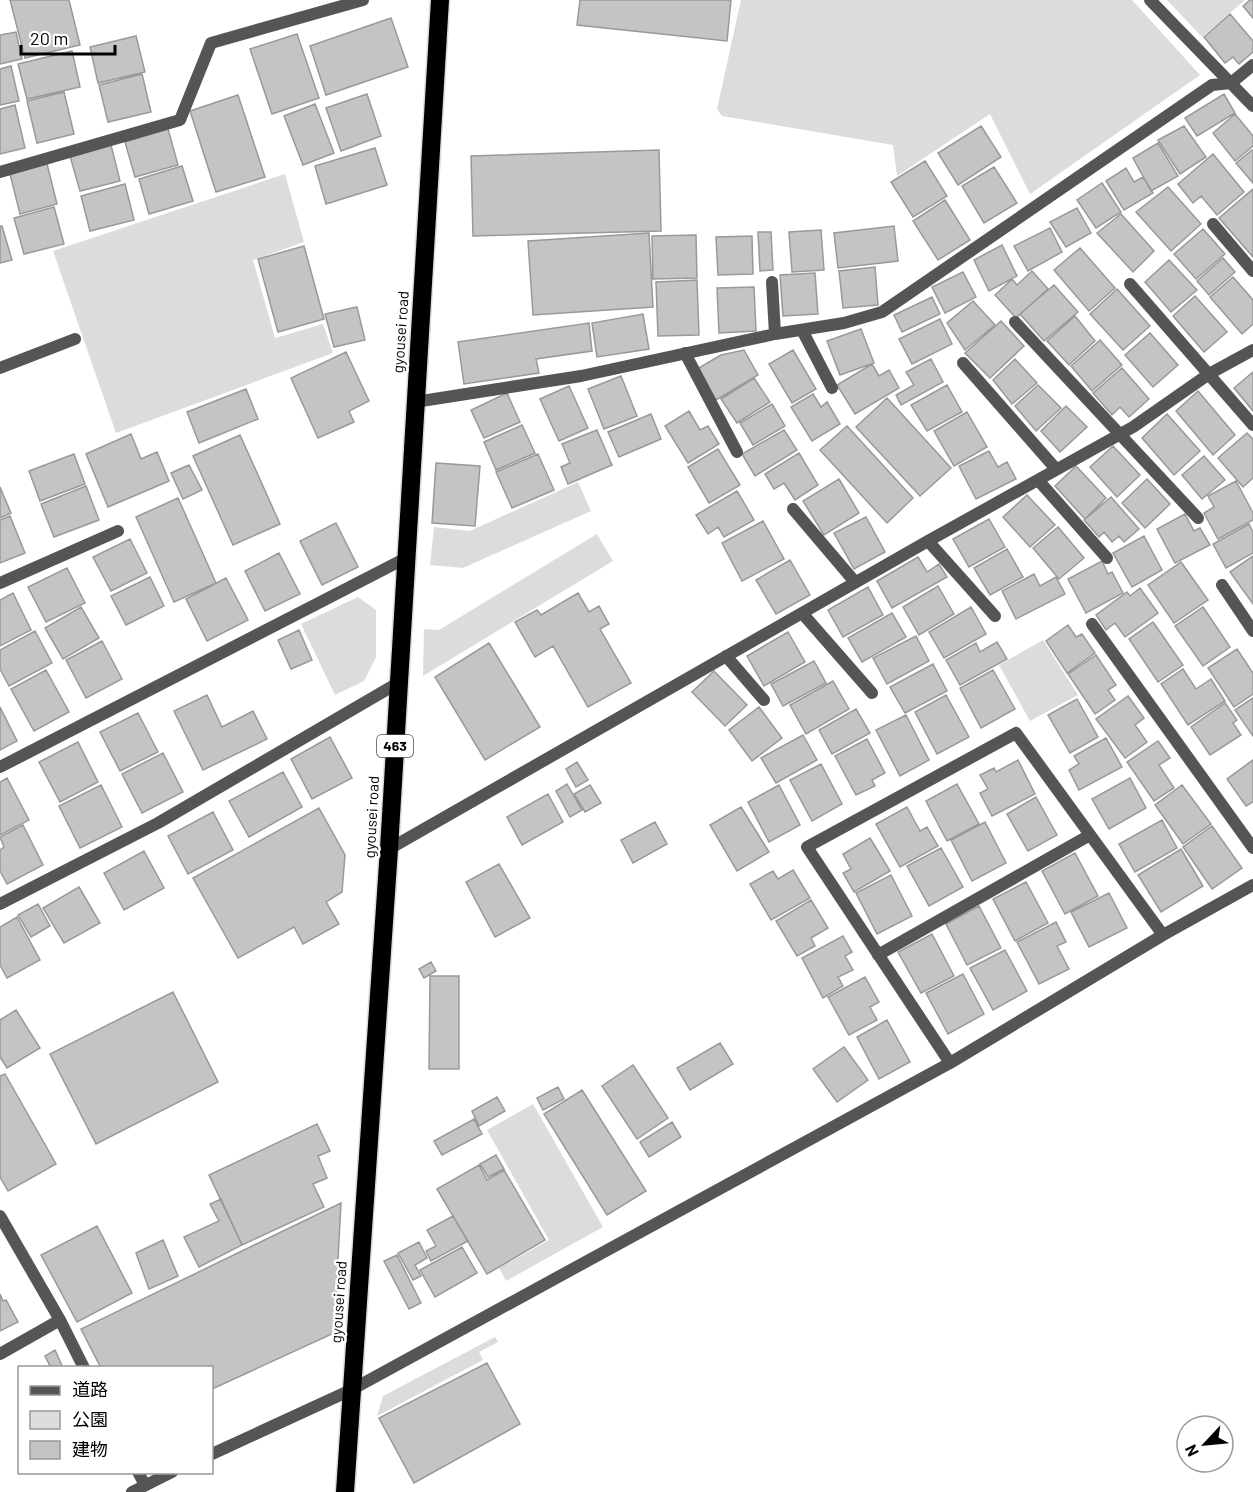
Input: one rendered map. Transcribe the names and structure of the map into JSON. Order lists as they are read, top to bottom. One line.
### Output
{"streets":{"highway":["gyousei road","463"]},"legend":["道路","公園","建物"],"scale_bar":"20 m","north":"bottom left"}
